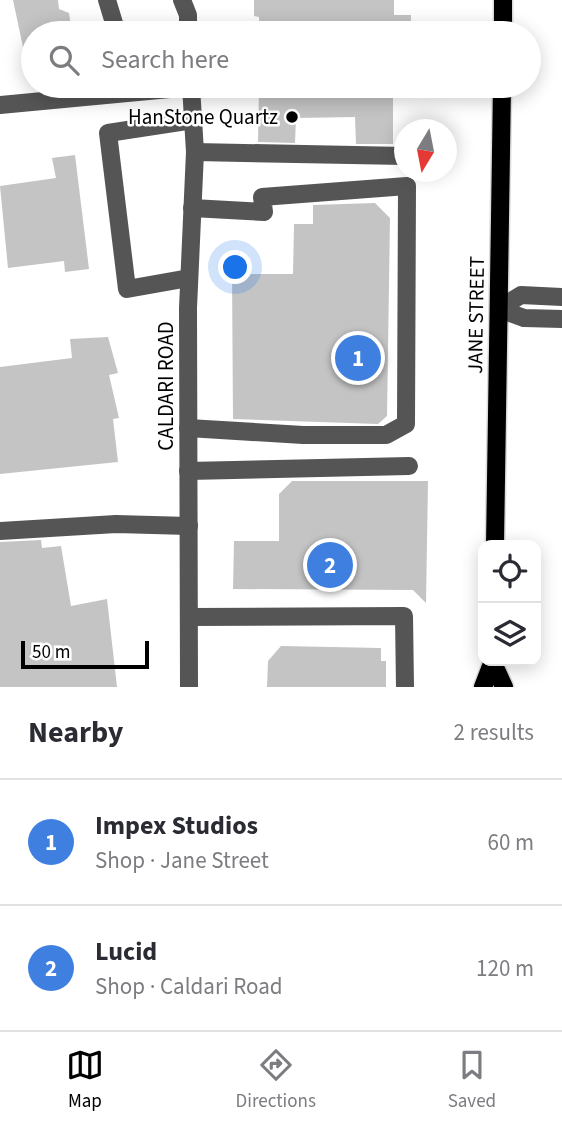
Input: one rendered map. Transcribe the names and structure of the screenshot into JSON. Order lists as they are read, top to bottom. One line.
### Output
{"streets":{"main road":["JANE STREET"],"street":["CALDARI ROAD"]},"places":["HanStone Quartz"],"scale_bar":"50 m","north":"bottom","page":{"search":"Search here","pins":["1","2"],"scale":"50 m","heading":["Nearby","2 results"],"list":[{"mark":"1","name":"Impex Studios","note":"Shop · Jane Street","value":"60 m"},{"mark":"2","name":"Lucid","note":"Shop · Caldari Road","value":"120 m"}],"nav":["Map","Directions","Saved"]}}
